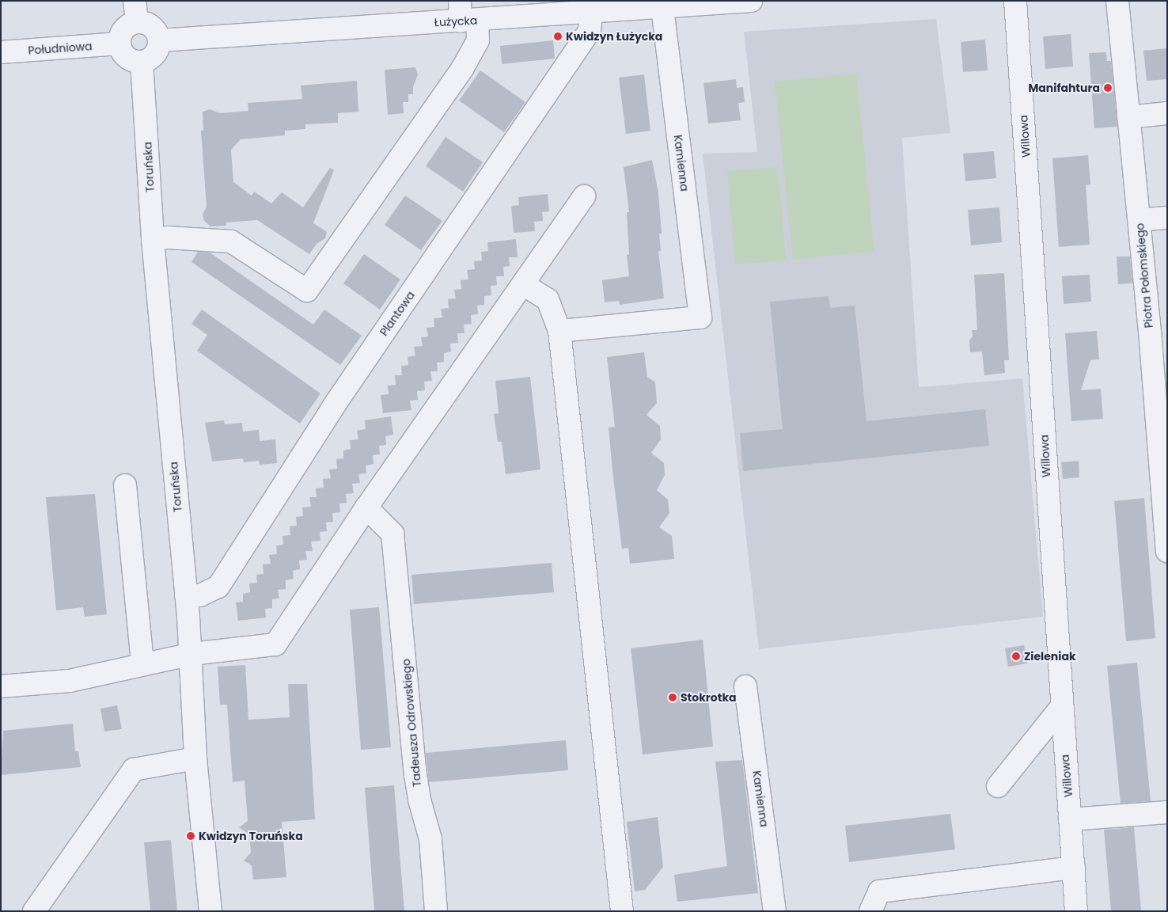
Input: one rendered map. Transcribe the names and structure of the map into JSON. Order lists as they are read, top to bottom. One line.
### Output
{"streets":{"street":["Łużycka","Południowa","Willowa","Kamienna","Toruńska","Piotra Połomskiego","Plantowa","Tadeusza Odrowskiego"]},"crossings":[["Łużycka","Południowa"],["Łużycka","Kamienna"],["Łużycka","Toruńska"],["Łużycka","Plantowa"],["Południowa","Toruńska"],["Toruńska","Plantowa"]],"places":["Kwidzyn Łużycka","Manifahtura","Zieleniak","Stokrotka","Kwidzyn Toruńska"]}
